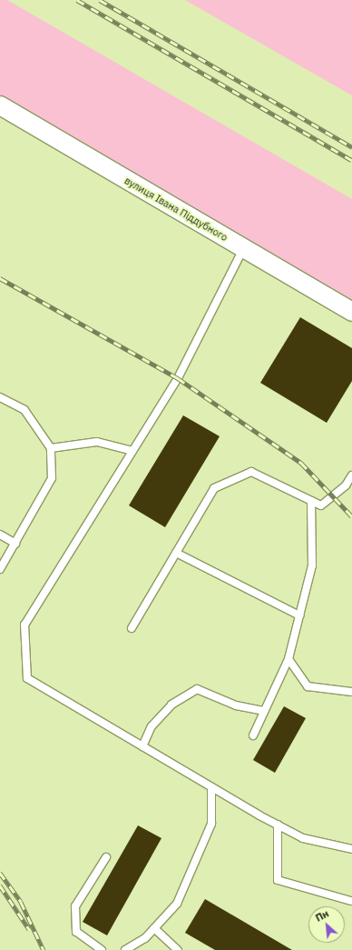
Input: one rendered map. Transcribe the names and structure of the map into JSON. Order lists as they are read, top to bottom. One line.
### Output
{"streets":{"street":["вулиця Івана Піддубного"]},"north":"top left"}
